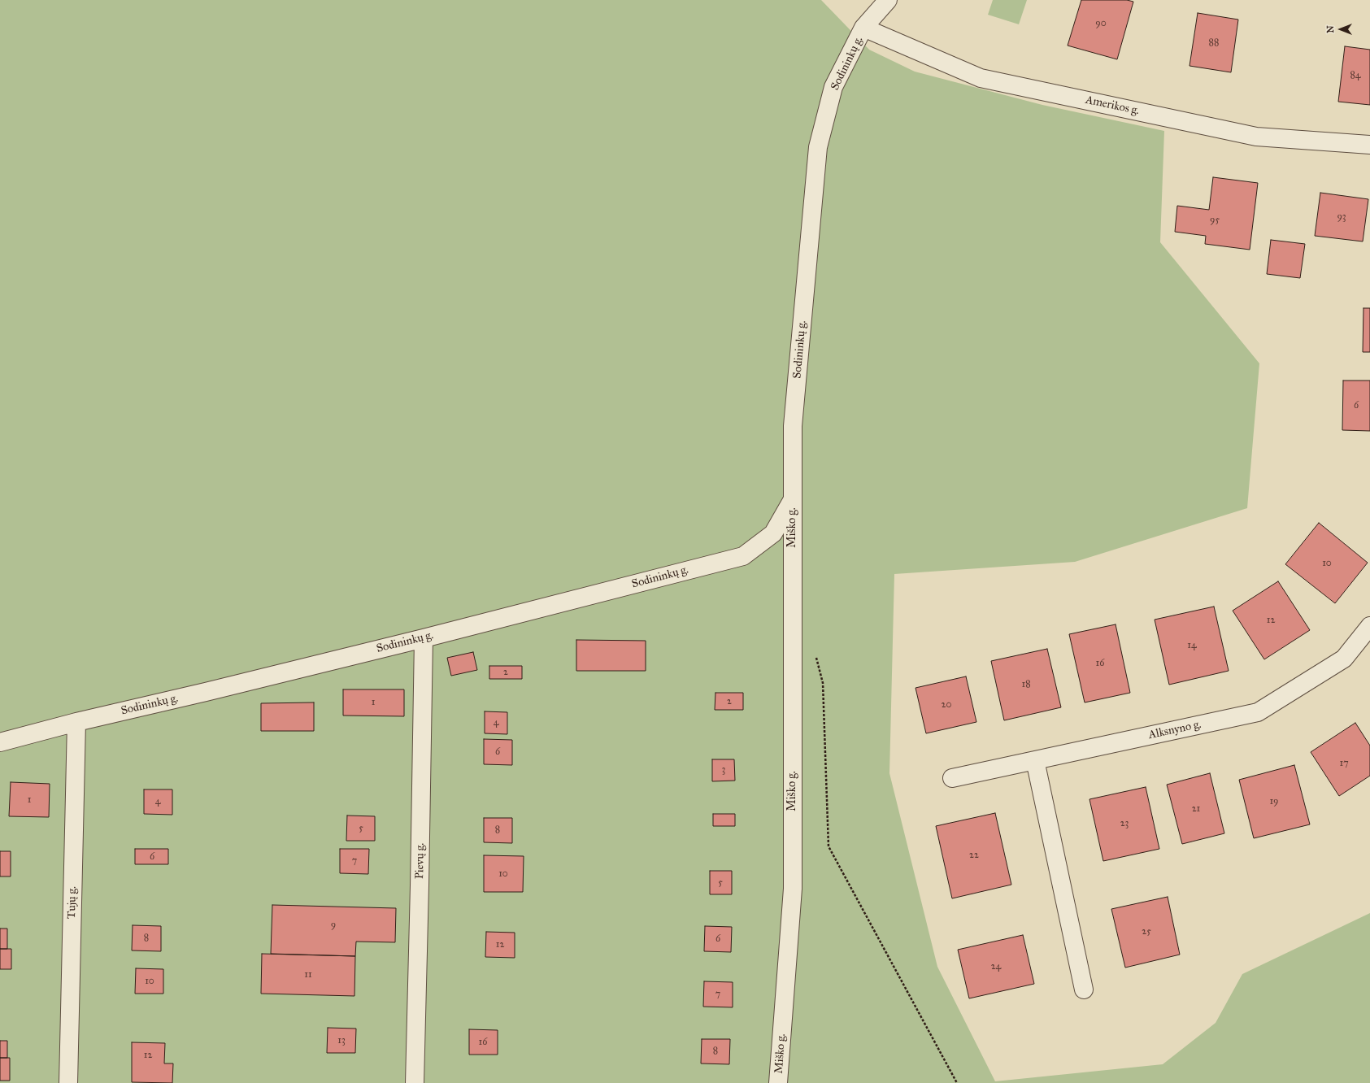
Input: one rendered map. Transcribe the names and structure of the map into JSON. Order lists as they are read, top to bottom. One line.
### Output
{"streets":{"street":["Sodininkų g.","Amerikos g.","Miško g.","Alksnyno g.","Pievų g.","Tujų g."]},"crossings":[["Sodininkų g.","Amerikos g."],["Sodininkų g.","Miško g."],["Sodininkų g.","Pievų g."],["Sodininkų g.","Tujų g."]],"house_numbers":["90","88","84","93","95","6","10","12","14","16","2","18","2","1","20","4","6","17","3","1","4","19","21","23","5","8","22","6","7","10","5","9","25","8","6","12","24","11","10","7","13","16","8","12"],"north":"left"}
